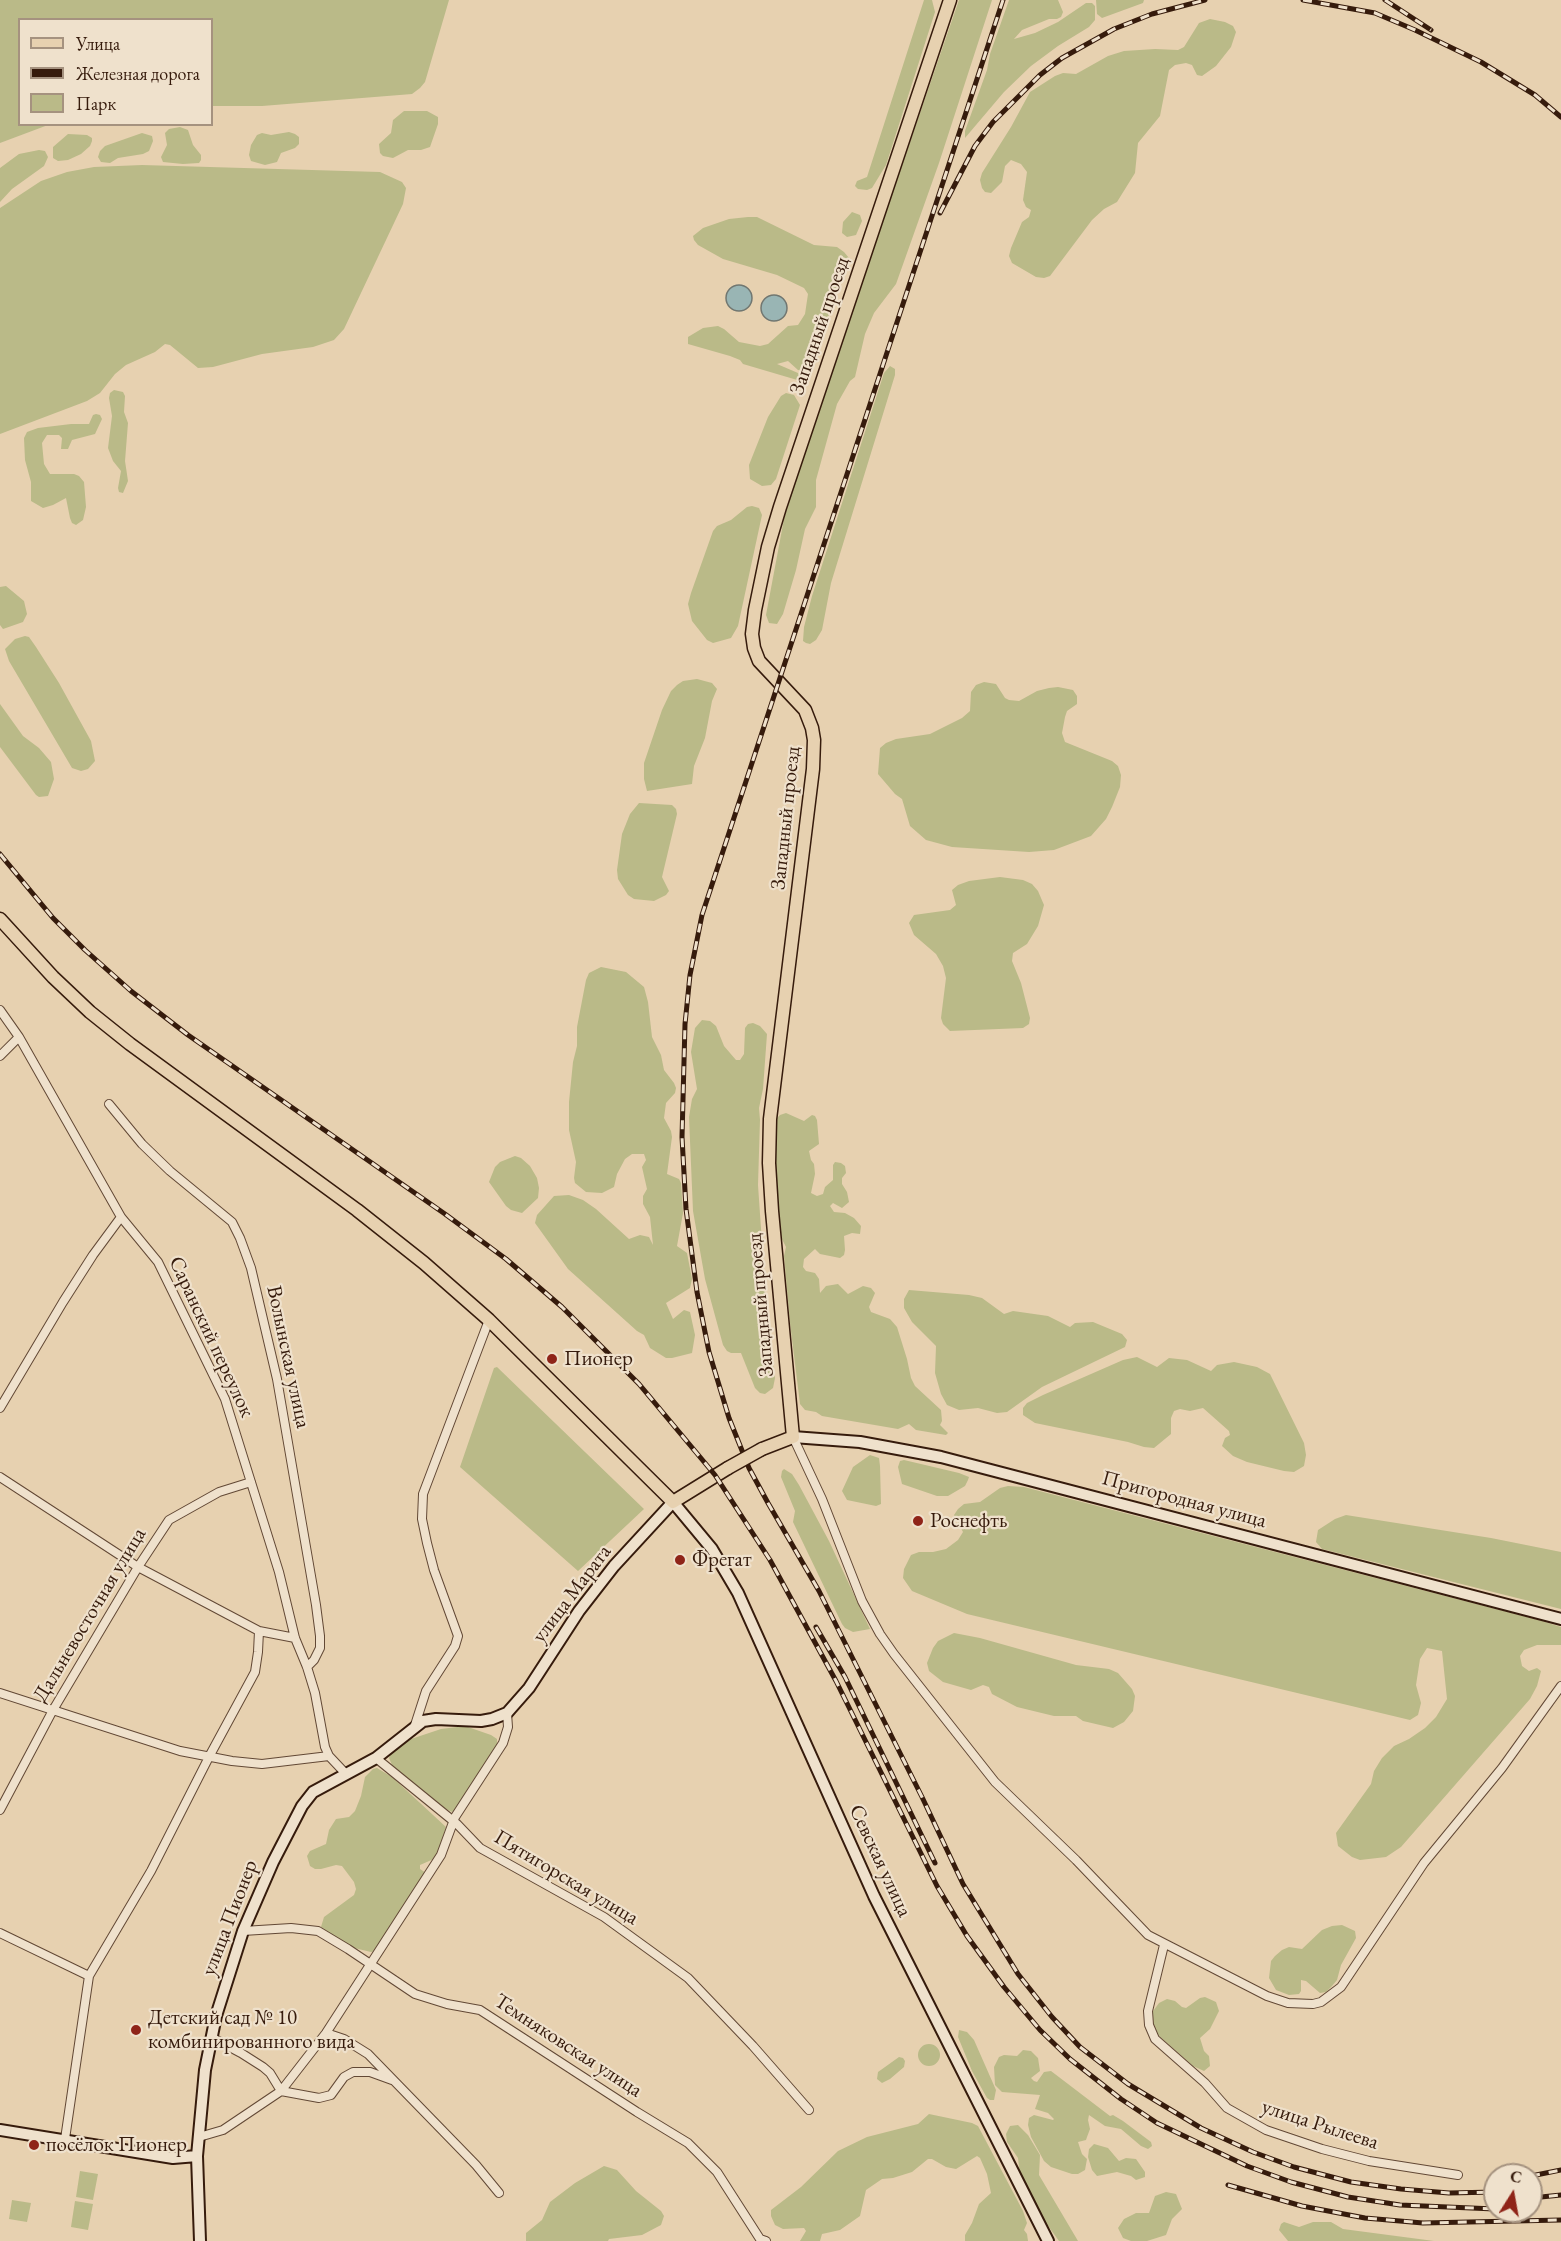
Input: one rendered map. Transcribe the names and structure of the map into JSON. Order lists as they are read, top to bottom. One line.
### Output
{"streets":{"main road":["Западный проезд"],"street":["Саранский переулок","Волынская улица","Пригородная улица","улица Марата","Дальневосточная улица","Севская улица","Пятигорская улица","улица Пионер","Темняковская улица","улица Рылеева"]},"crossings":[["Западный проезд","Пригородная улица"],["Саранский переулок","Волынская улица"],["Саранский переулок","Дальневосточная улица"],["Саранский переулок","улица Пионер"],["улица Марата","Севская улица"],["улица Марата","улица Пионер"],["Пятигорская улица","улица Пионер"],["улица Пионер","Темняковская улица"]],"places":["Пионер","Роснефть","Фрегат","Детский сад № 10 комбинированного вида","посёлок Пионер"],"legend":["Улица","Железная дорога","Парк"],"north":"top"}
